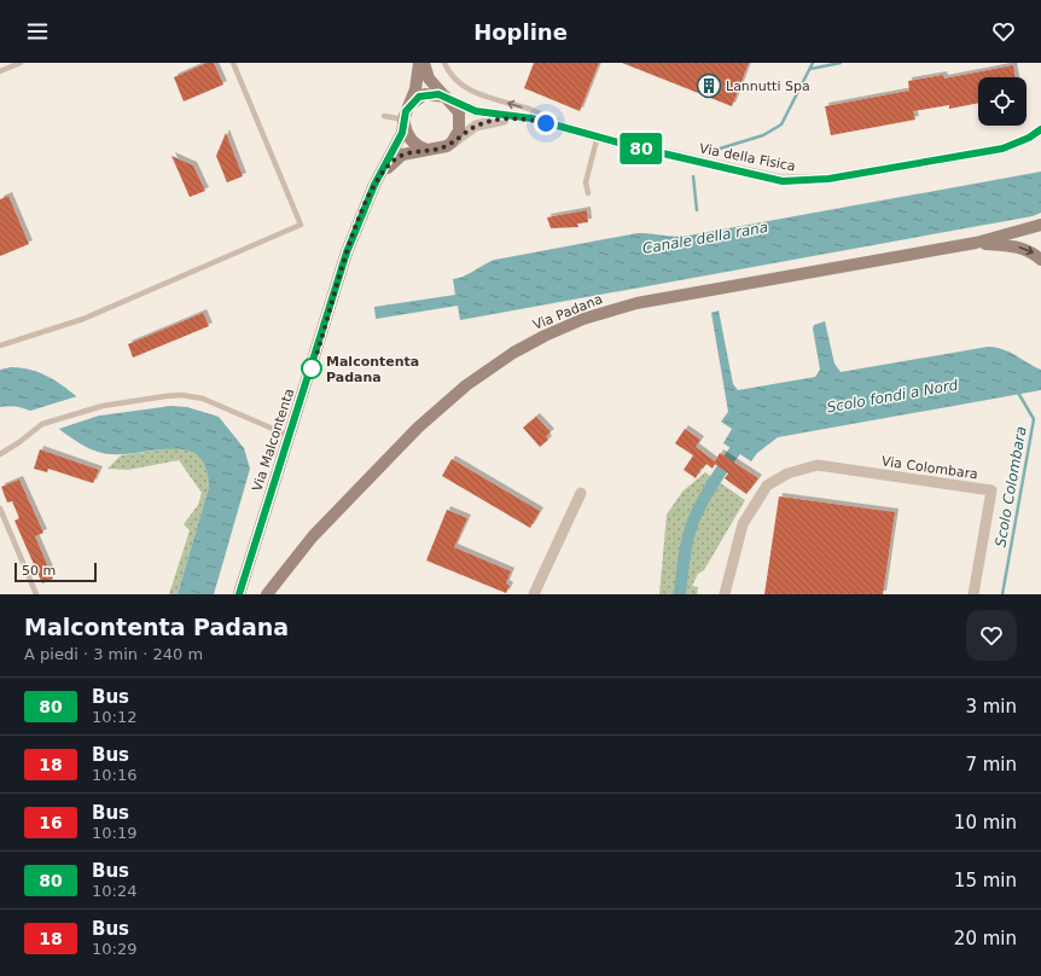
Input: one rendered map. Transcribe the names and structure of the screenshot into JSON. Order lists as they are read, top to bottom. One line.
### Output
{"streets":{"main road":["Via Padana","Via Malcontenta"],"street":["Via della Fisica","Via Colombara"]},"crossings":[["Via della Fisica","Via Malcontenta"]],"water":["Canale della rana","Scolo fondi a Nord","Scolo Colombara"],"places":{"building":["Lannutti Spa"],"other":["Malcontenta Padana"]},"lines":["bus line 80"],"scale_bar":"50 m","page":{"header":"Hopline","on_map":"80","scale":"50 m","heading":["Malcontenta Padana","A piedi · 3 min · 240 m"],"list":[{"mark":"80","name":"Bus","note":"10:12","value":"3 min"},{"mark":"18","name":"Bus","note":"10:16","value":"7 min"},{"mark":"16","name":"Bus","note":"10:19","value":"10 min"},{"mark":"80","name":"Bus","note":"10:24","value":"15 min"},{"mark":"18","name":"Bus","note":"10:29","value":"20 min"}]}}
